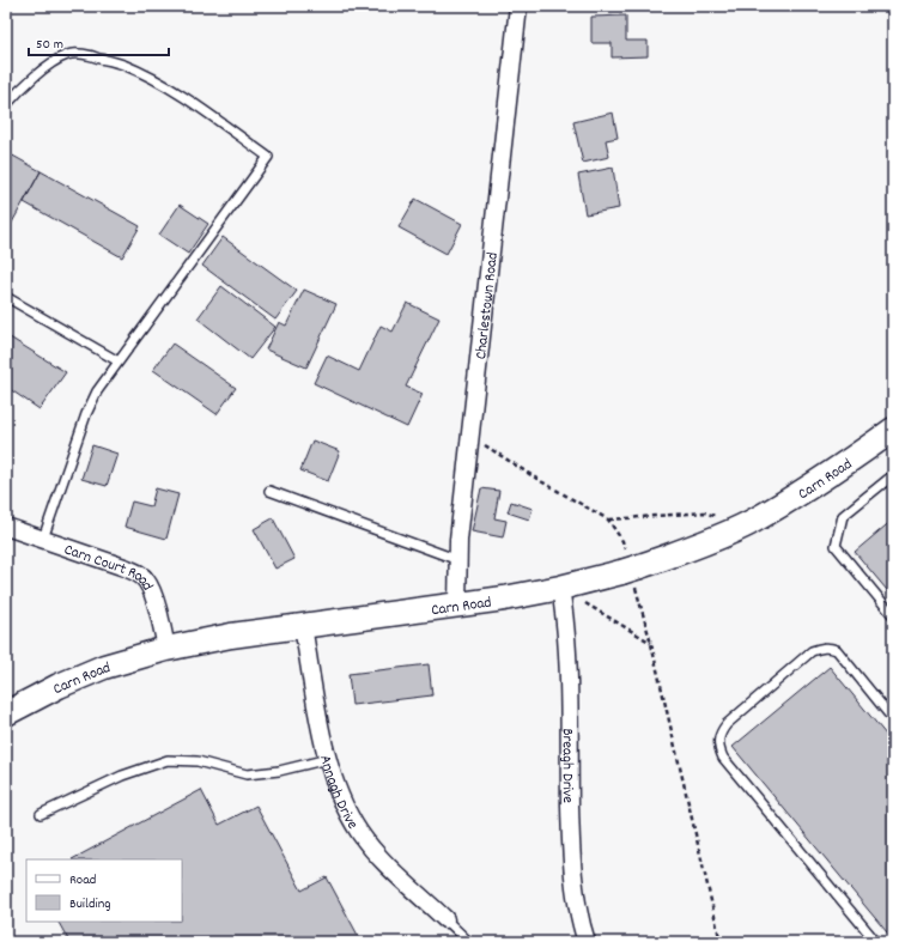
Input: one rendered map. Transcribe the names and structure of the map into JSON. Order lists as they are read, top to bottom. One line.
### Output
{"streets":{"main road":["Carn Road"],"street":["Charlestown Road","Carn Court Road","Breagh Drive","Annagh Drive"]},"crossings":[["Charlestown Road","Carn Road"],["Carn Road","Carn Court Road"],["Carn Road","Breagh Drive"],["Carn Road","Annagh Drive"]],"legend":["Road","Building"],"scale_bar":"50 m"}
